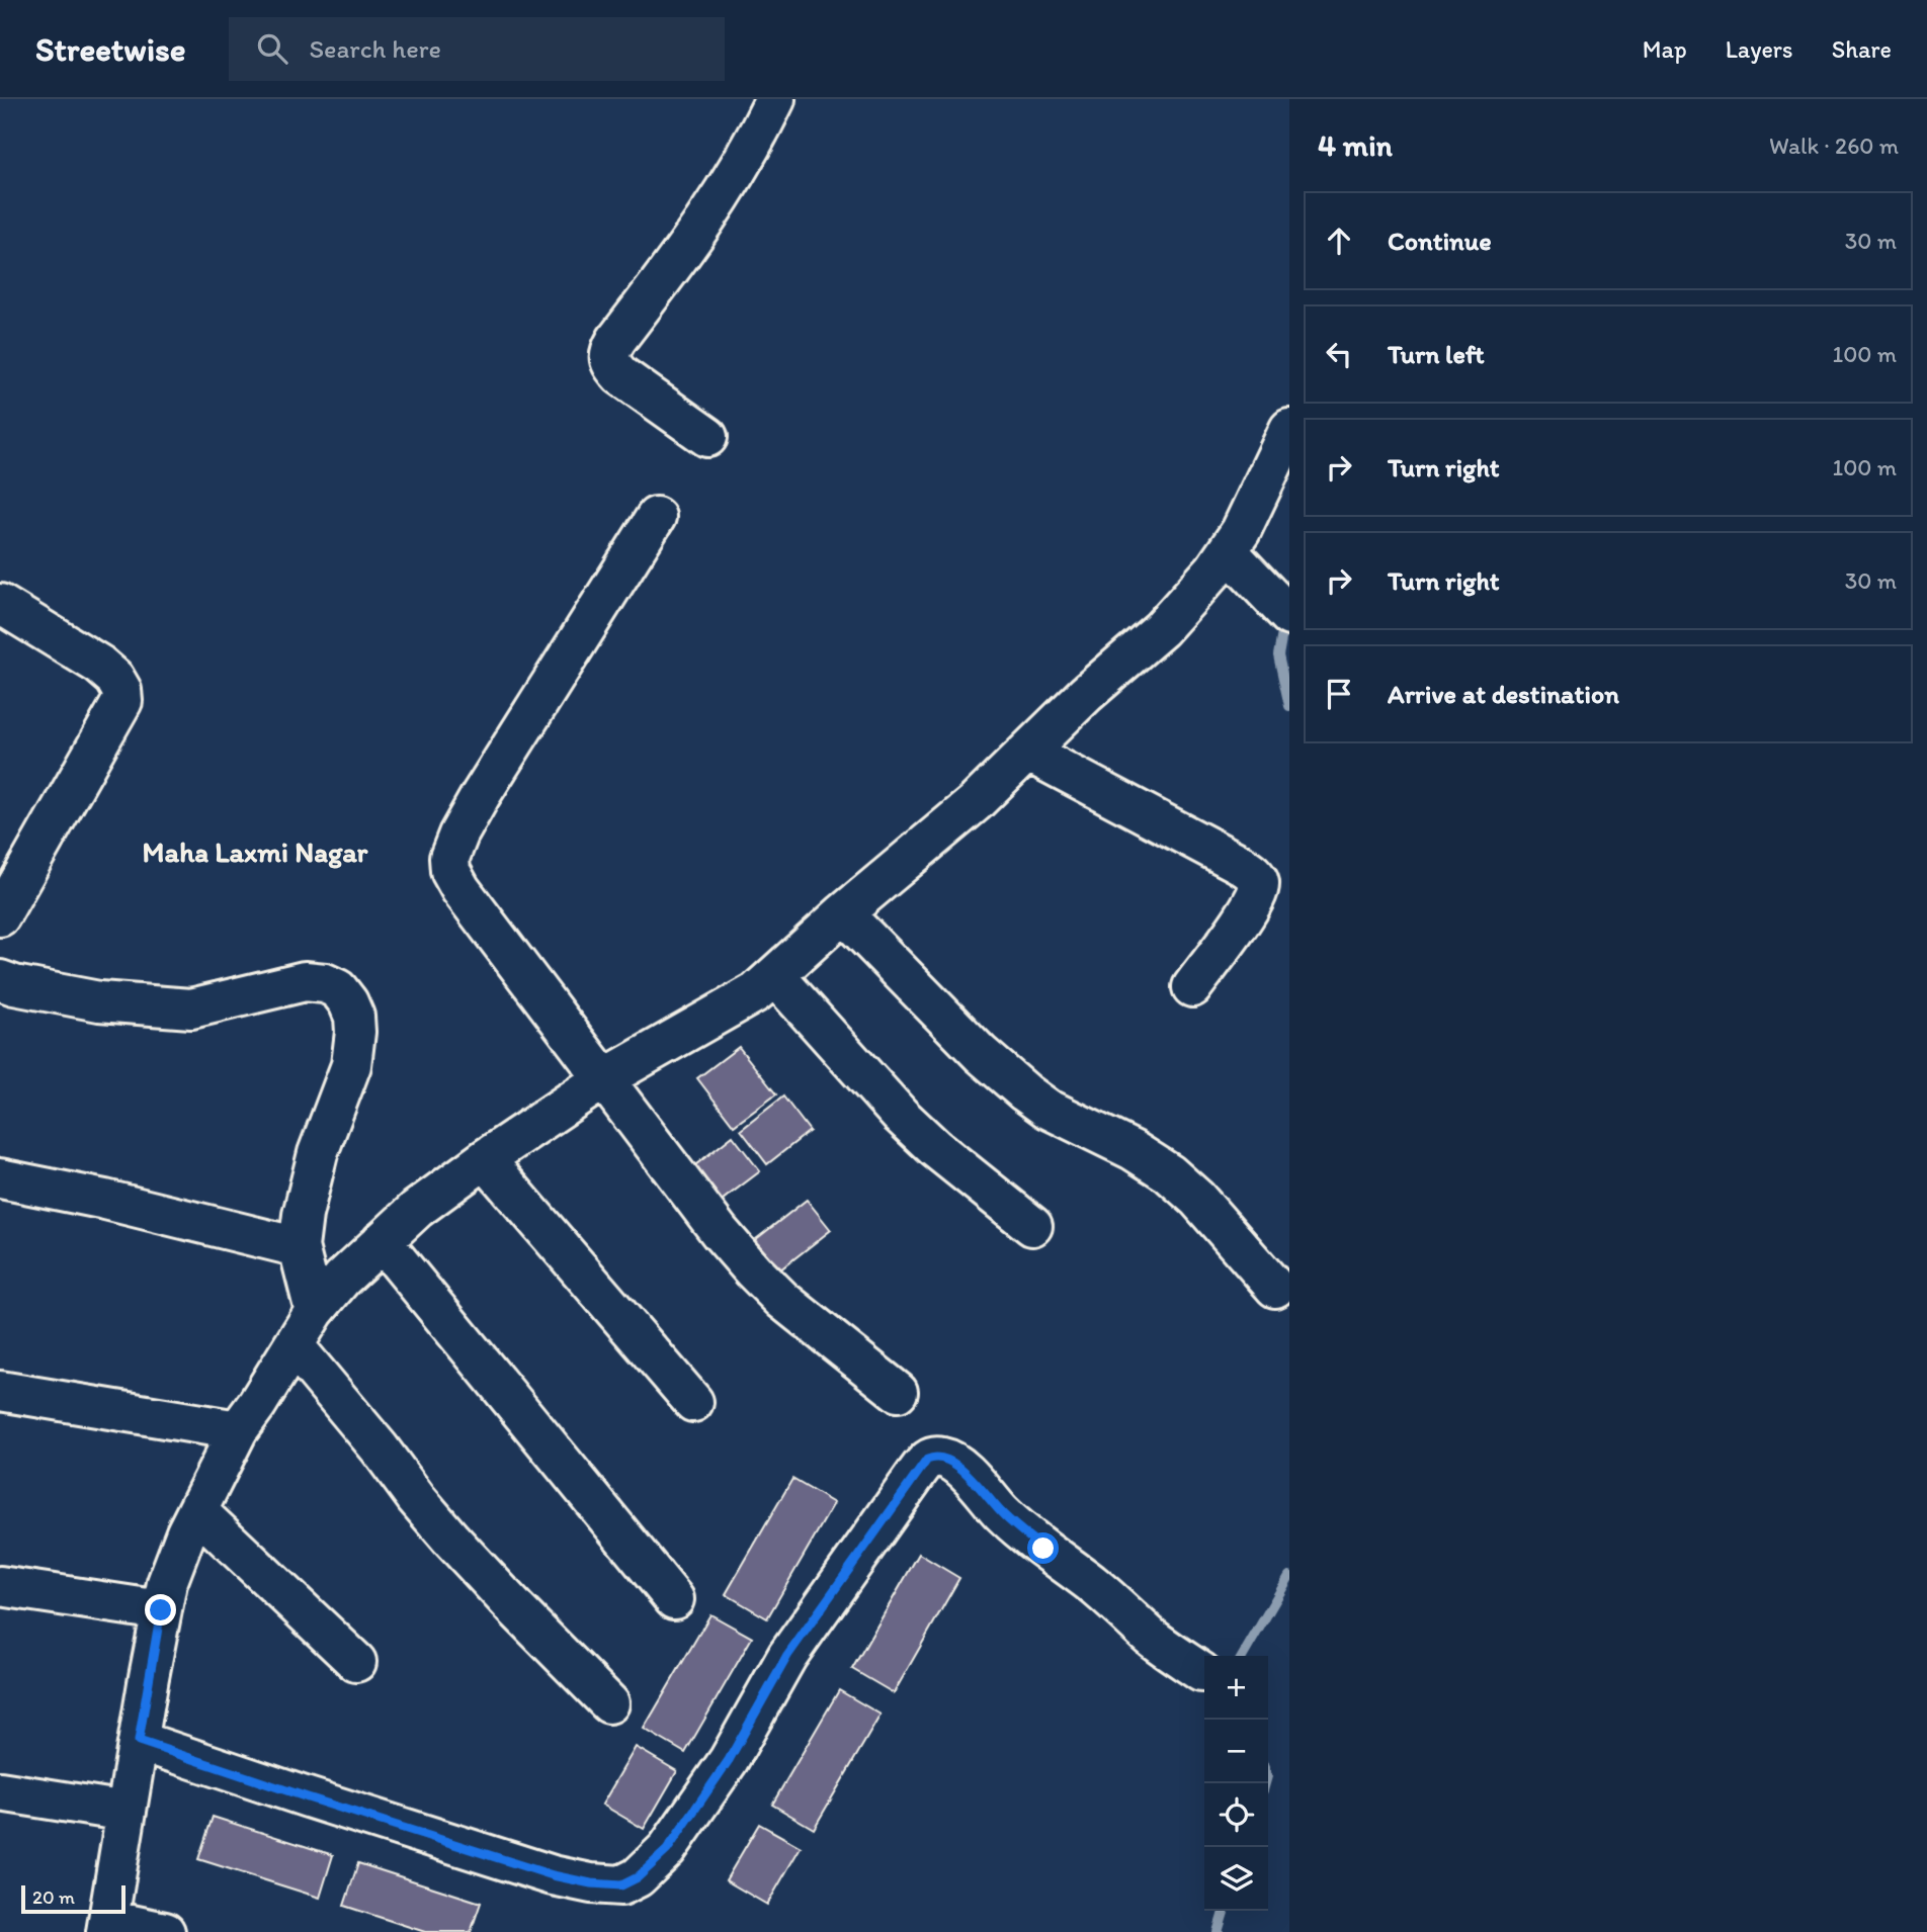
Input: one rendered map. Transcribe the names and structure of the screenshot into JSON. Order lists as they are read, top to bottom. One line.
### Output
{"districts":["Maha Laxmi Nagar"],"scale_bar":"20 m","page":{"header":"Streetwise","search":"Search here","nav":["Map","Layers","Share"],"heading":["4 min","Walk · 260 m"],"list":[["Continue","30 m"],["Turn left","100 m"],["Turn right","100 m"],["Turn right","30 m"],"Arrive at destination"],"map_buttons":["+","−"],"scale":"20 m"}}
